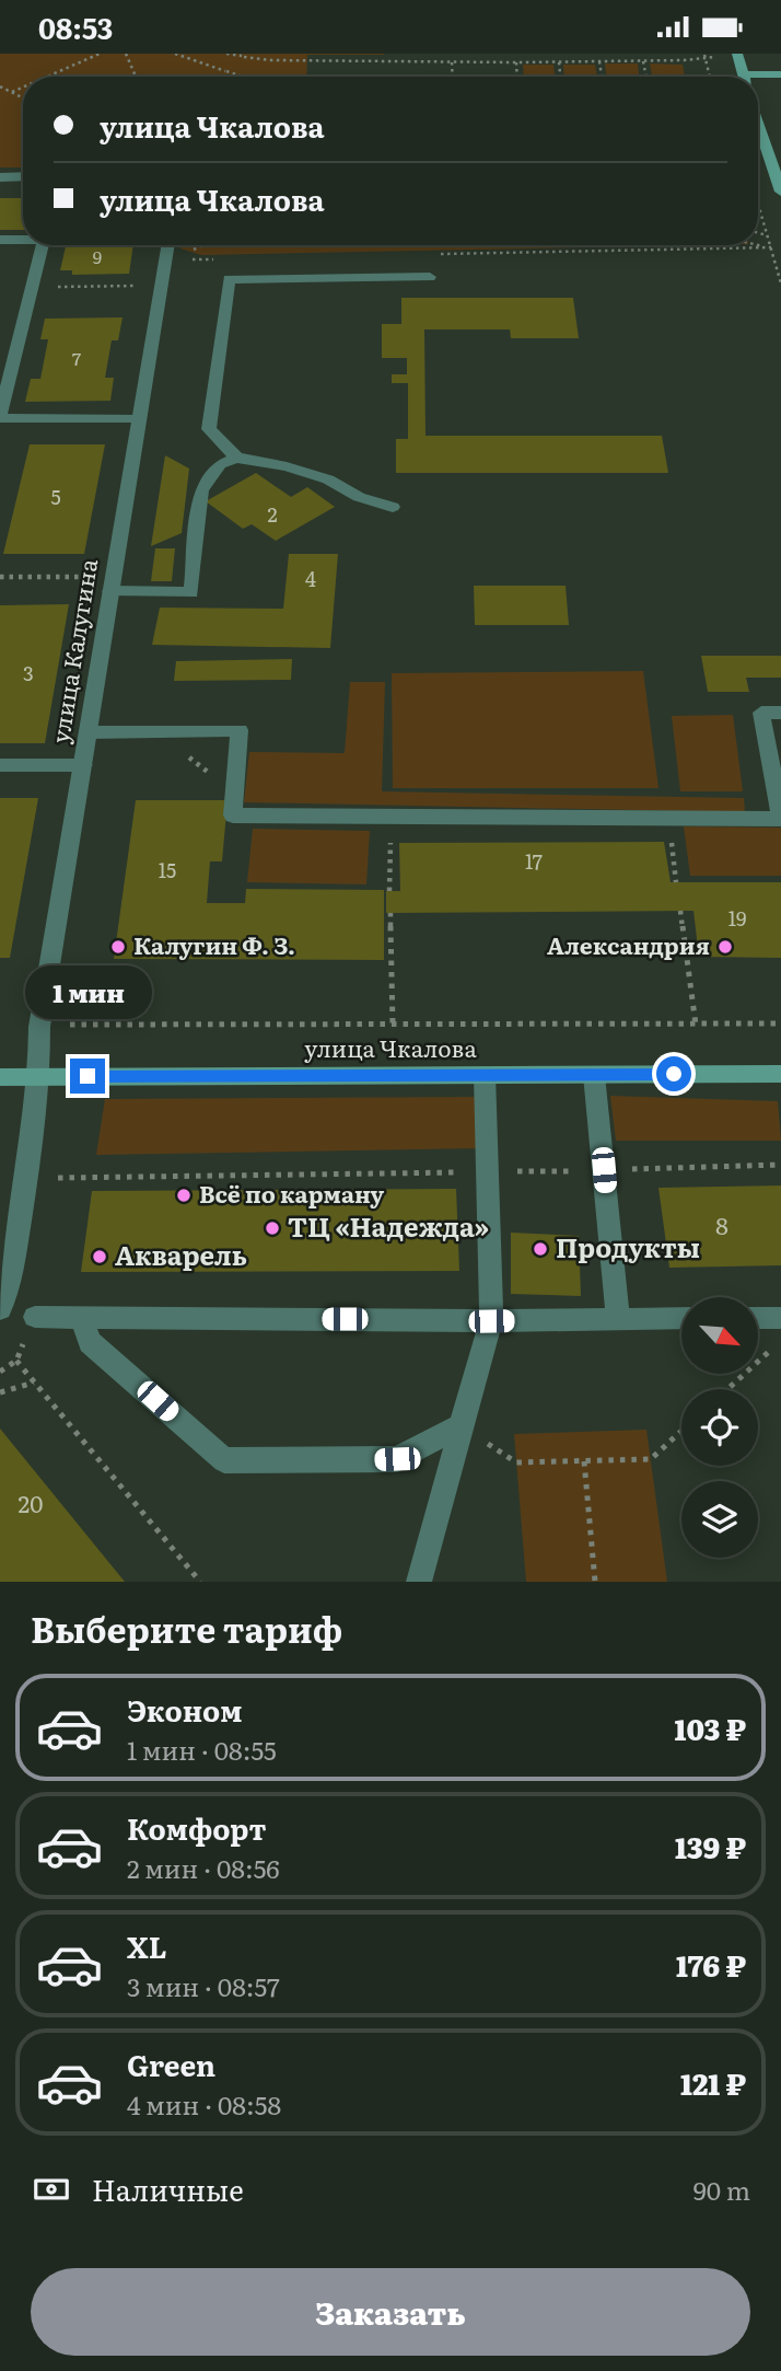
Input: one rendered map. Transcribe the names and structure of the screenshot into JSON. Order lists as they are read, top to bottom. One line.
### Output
{"streets":{"main road":["улица Чкалова"],"street":["улица Калугина"]},"crossings":[["улица Калугина","улица Чкалова"]],"places":["Калугин Ф. З.","Александрия","Всё по карману","ТЦ «Надежда»","Продукты","Акварель"],"house_numbers":["9","7","5","2","4","3","17","15","19","8","20"],"north":"bottom right","page":{"status":"08:53","banner":["улица Чкалова","улица Чкалова"],"bubble":"1 мин","heading":"Выберите тариф","list":[{"name":"Эконом","note":"1 мин · 08:55","value":"103 ₽"},{"name":"Комфорт","note":"2 мин · 08:56","value":"139 ₽"},{"name":"XL","note":"3 мин · 08:57","value":"176 ₽"},{"name":"Green","note":"4 мин · 08:58","value":"121 ₽"}],"pay":["Наличные","90 m"],"buttons":"Заказать"}}
